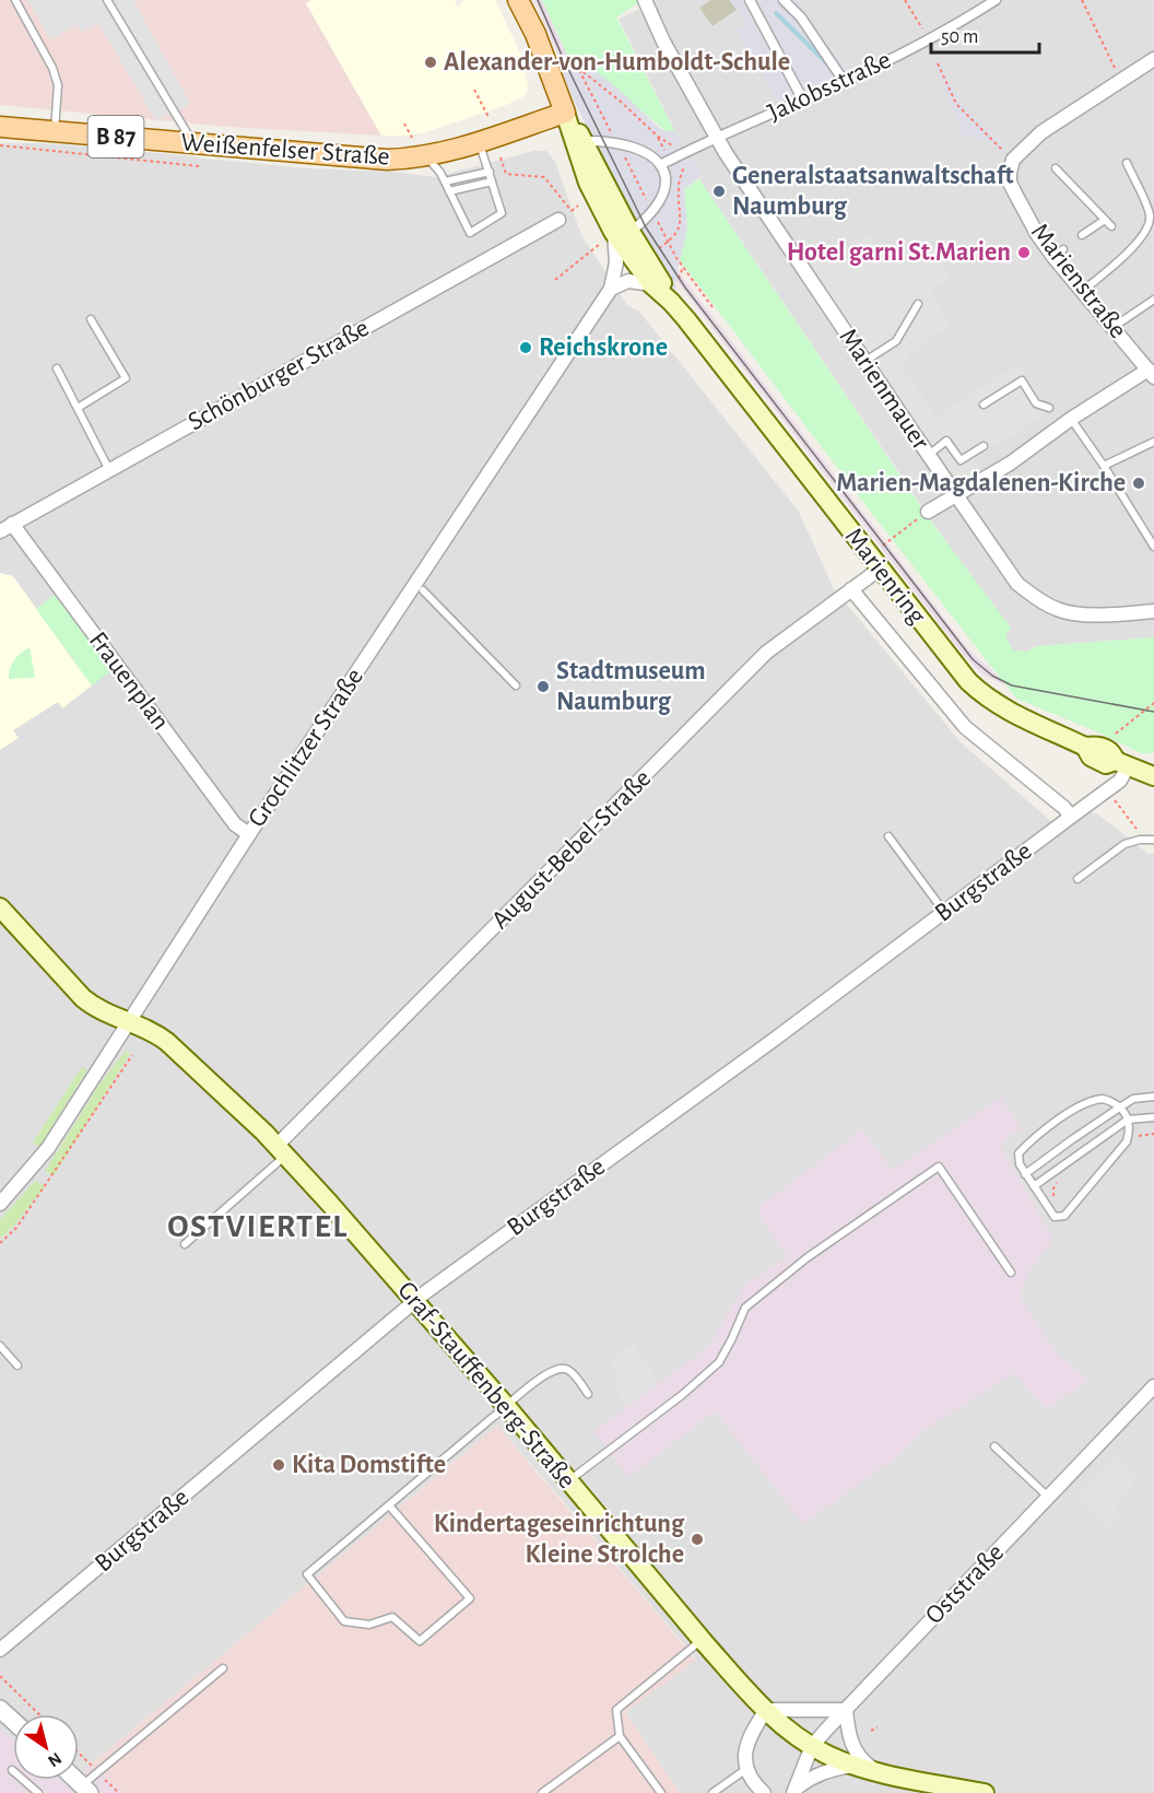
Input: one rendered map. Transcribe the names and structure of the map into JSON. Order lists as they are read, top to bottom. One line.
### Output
{"streets":{"main road":["B 87","Weißenfelser Straße","Marienring","Graf-Stauffenberg-Straße"],"street":["Jakobsstraße","Marienstraße","Schönburger Straße","Marienmauer","Frauenplan","Grochlitzer Straße","August-Bebel-Straße","Burgstraße","Oststraße"]},"crossings":[["Jakobsstraße","Marienmauer"],["Schönburger Straße","Frauenplan"],["Marienring","August-Bebel-Straße"],["Marienring","Burgstraße"],["Frauenplan","Grochlitzer Straße"],["Grochlitzer Straße","Graf-Stauffenberg-Straße"],["August-Bebel-Straße","Graf-Stauffenberg-Straße"],["Burgstraße","Graf-Stauffenberg-Straße"],["Graf-Stauffenberg-Straße","Oststraße"]],"districts":["OSTVIERTEL"],"places":["Alexander-von-Humboldt-Schule","Generalstaatsanwaltschaft Naumburg","Hotel garni St.Marien","Reichskrone","Marien-Magdalenen-Kirche","Stadtmuseum Naumburg","Kita Domstifte","Kindertageseinrichtung Kleine Strolche"],"scale_bar":"50 m","north":"bottom right"}
